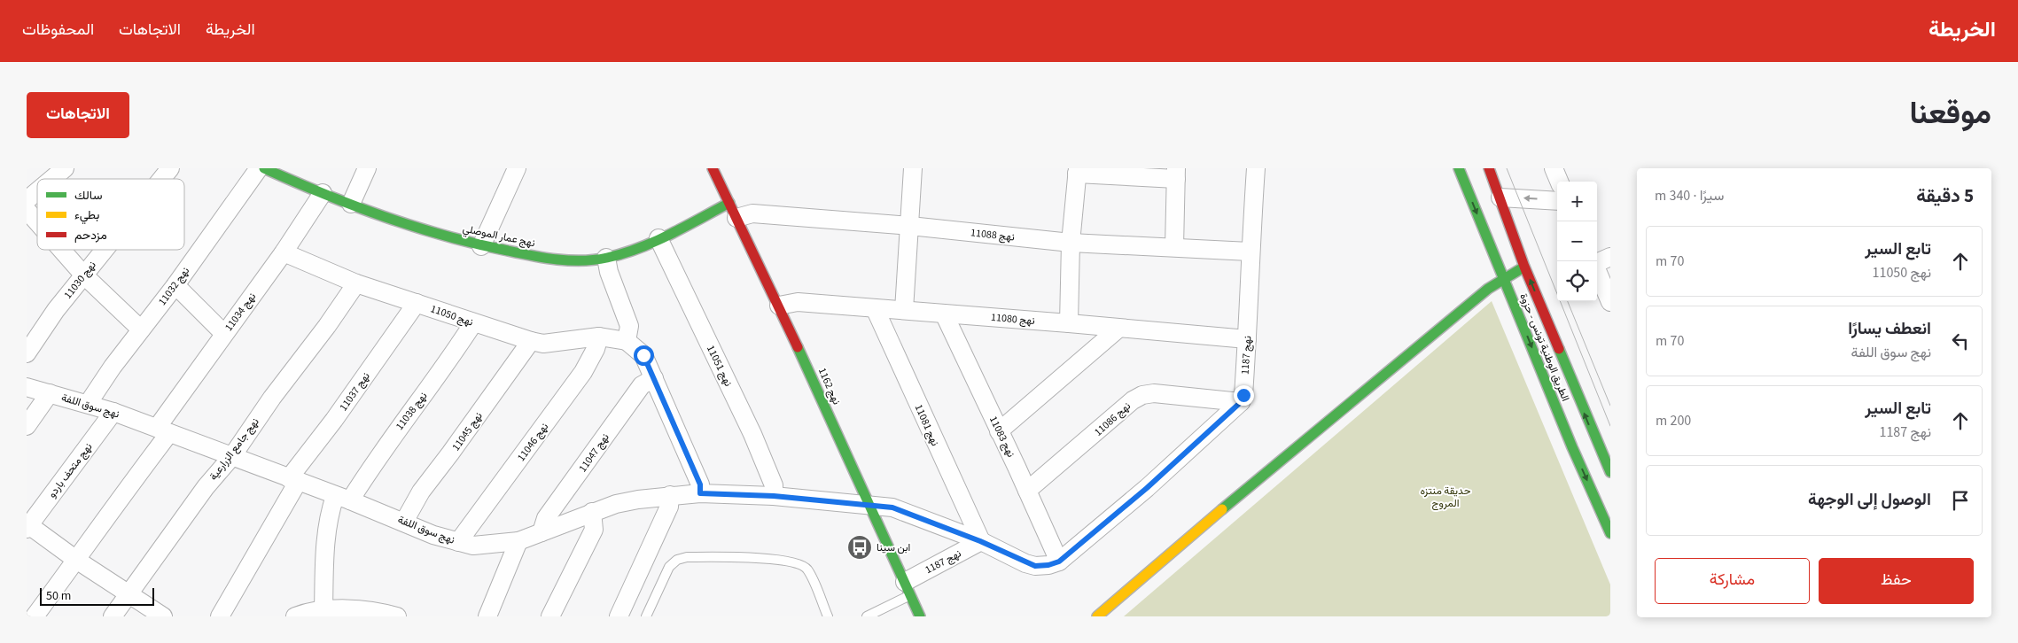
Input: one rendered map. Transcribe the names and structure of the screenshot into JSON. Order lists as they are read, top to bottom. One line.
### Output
{"streets":{"main road":["نهج عمار الموصلي","الطريق الوطنية تونس - حزوة","نهج 1162"],"street":["نهج 11088","نهج 11030","نهج 11032","نهج 11034","نهج 11050","نهج 11080","نهج 1187","نهج 11051","نهج 11037","نهج سوق اللفة","نهج 11038","نهج 11086","نهج 11081","نهج 11045","نهج 11083","نهج 11046","نهج جامع الزرارعية","نهج 11047","نهج متحف باردو"]},"crossings":[["نهج 11088","نهج عمار الموصلي"],["نهج 11088","نهج 1187"],["نهج 11088","نهج 1162"],["نهج عمار الموصلي","نهج 11034"],["نهج عمار الموصلي","نهج 11051"],["نهج عمار الموصلي","نهج 1162"],["نهج 11032","نهج سوق اللفة"],["نهج 11034","نهج 11050"],["نهج 11034","نهج سوق اللفة"],["نهج 11050","نهج 11037"],["نهج 11050","نهج 11038"],["نهج 11050","نهج 11045"],["نهج 11050","نهج 11046"],["نهج 11050","نهج جامع الزرارعية"],["نهج 11080","نهج 1187"],["نهج 11080","نهج 1162"],["نهج 11080","نهج 11081"],["نهج 11080","نهج 11083"],["نهج 1187","نهج 1162"],["نهج 1187","نهج سوق اللفة"],["نهج 1187","نهج 11086"],["نهج 1187","نهج 11081"],["نهج 1187","نهج 11083"],["نهج 11051","نهج سوق اللفة"],["نهج 1162","نهج سوق اللفة"],["نهج 11037","نهج سوق اللفة"],["نهج سوق اللفة","نهج 11038"],["نهج سوق اللفة","نهج 11045"],["نهج سوق اللفة","نهج 11046"],["نهج سوق اللفة","نهج جامع الزرارعية"],["نهج سوق اللفة","نهج 11047"],["نهج سوق اللفة","نهج متحف باردو"],["نهج 11086","نهج 11083"]],"parks":["حديقة منتزه المروج"],"places":{"bus stop":["ابن سينا"]},"legend":["سالك","بطيء","مزدحم"],"scale_bar":"50 m","page":{"header":"الخريطة","nav":["الخريطة","الاتجاهات","المحفوظات"],"title":"موقعنا","buttons":["الاتجاهات",["حفظ","مشاركة"]],"heading":["5 دقيقة","سيرًا · 340 m"],"map_buttons":["+","−"],"list":[["تابع السير","نهج 11050","70 m"],["انعطف يسارًا","نهج سوق اللفة","70 m"],["تابع السير","نهج 1187","200 m"],"الوصول إلى الوجهة"],"scale":"50 m"}}
